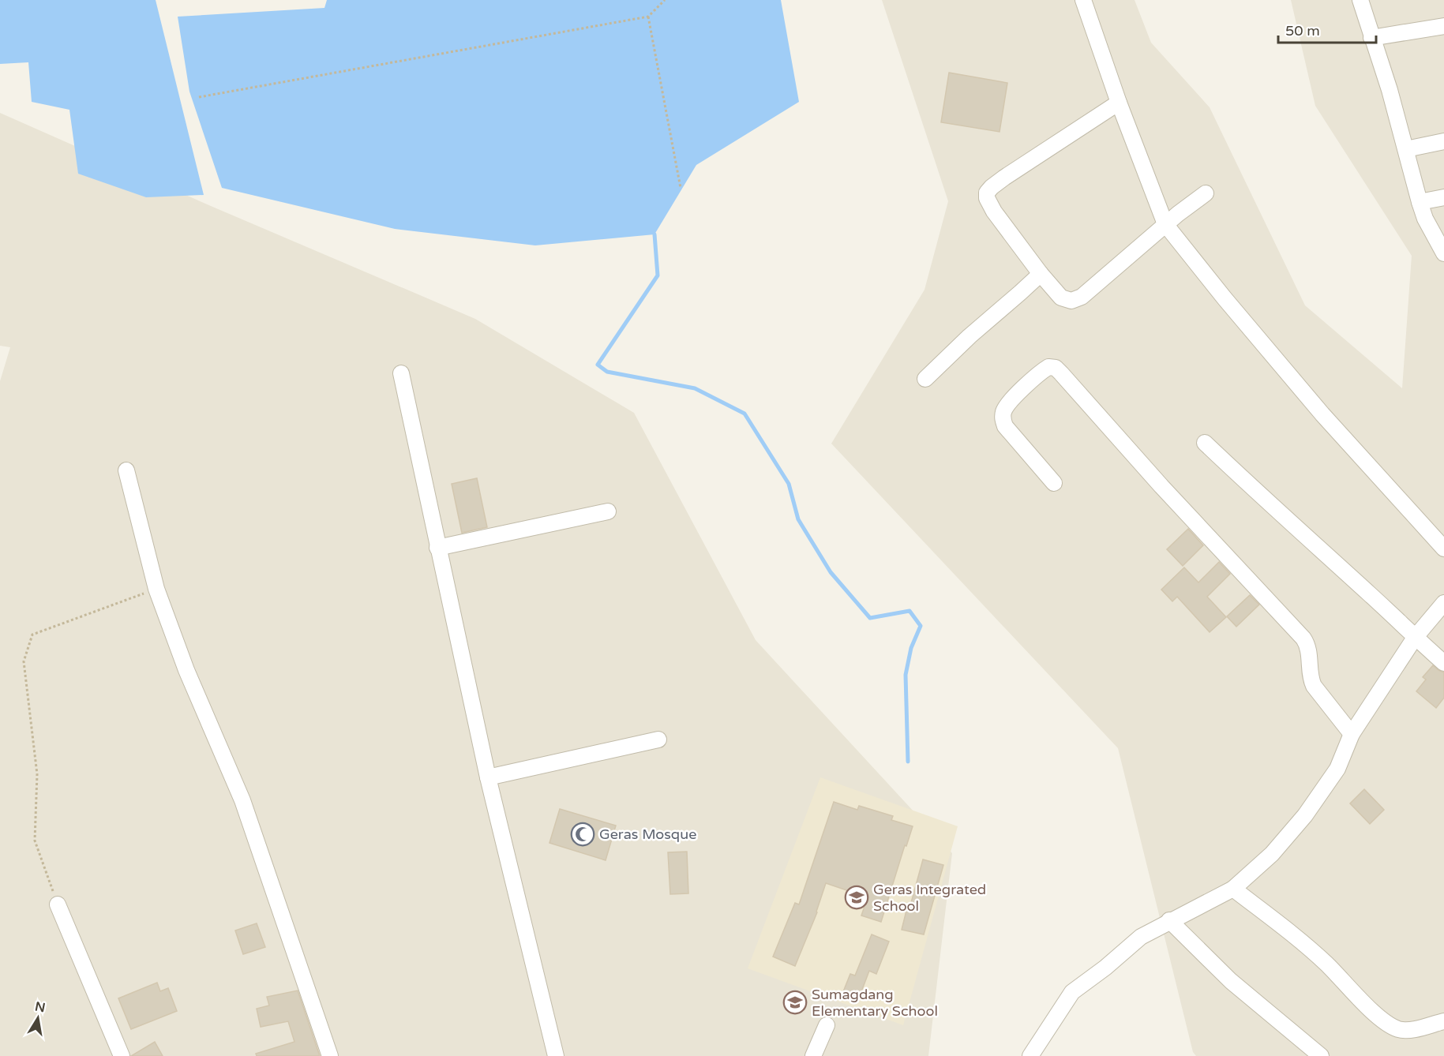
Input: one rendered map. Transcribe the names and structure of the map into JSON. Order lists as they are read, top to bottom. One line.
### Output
{"places":{"mosque":["Geras Mosque"],"school or university":["Geras Integrated School","Sumagdang Elementary School"]},"scale_bar":"50 m","north":"top"}
